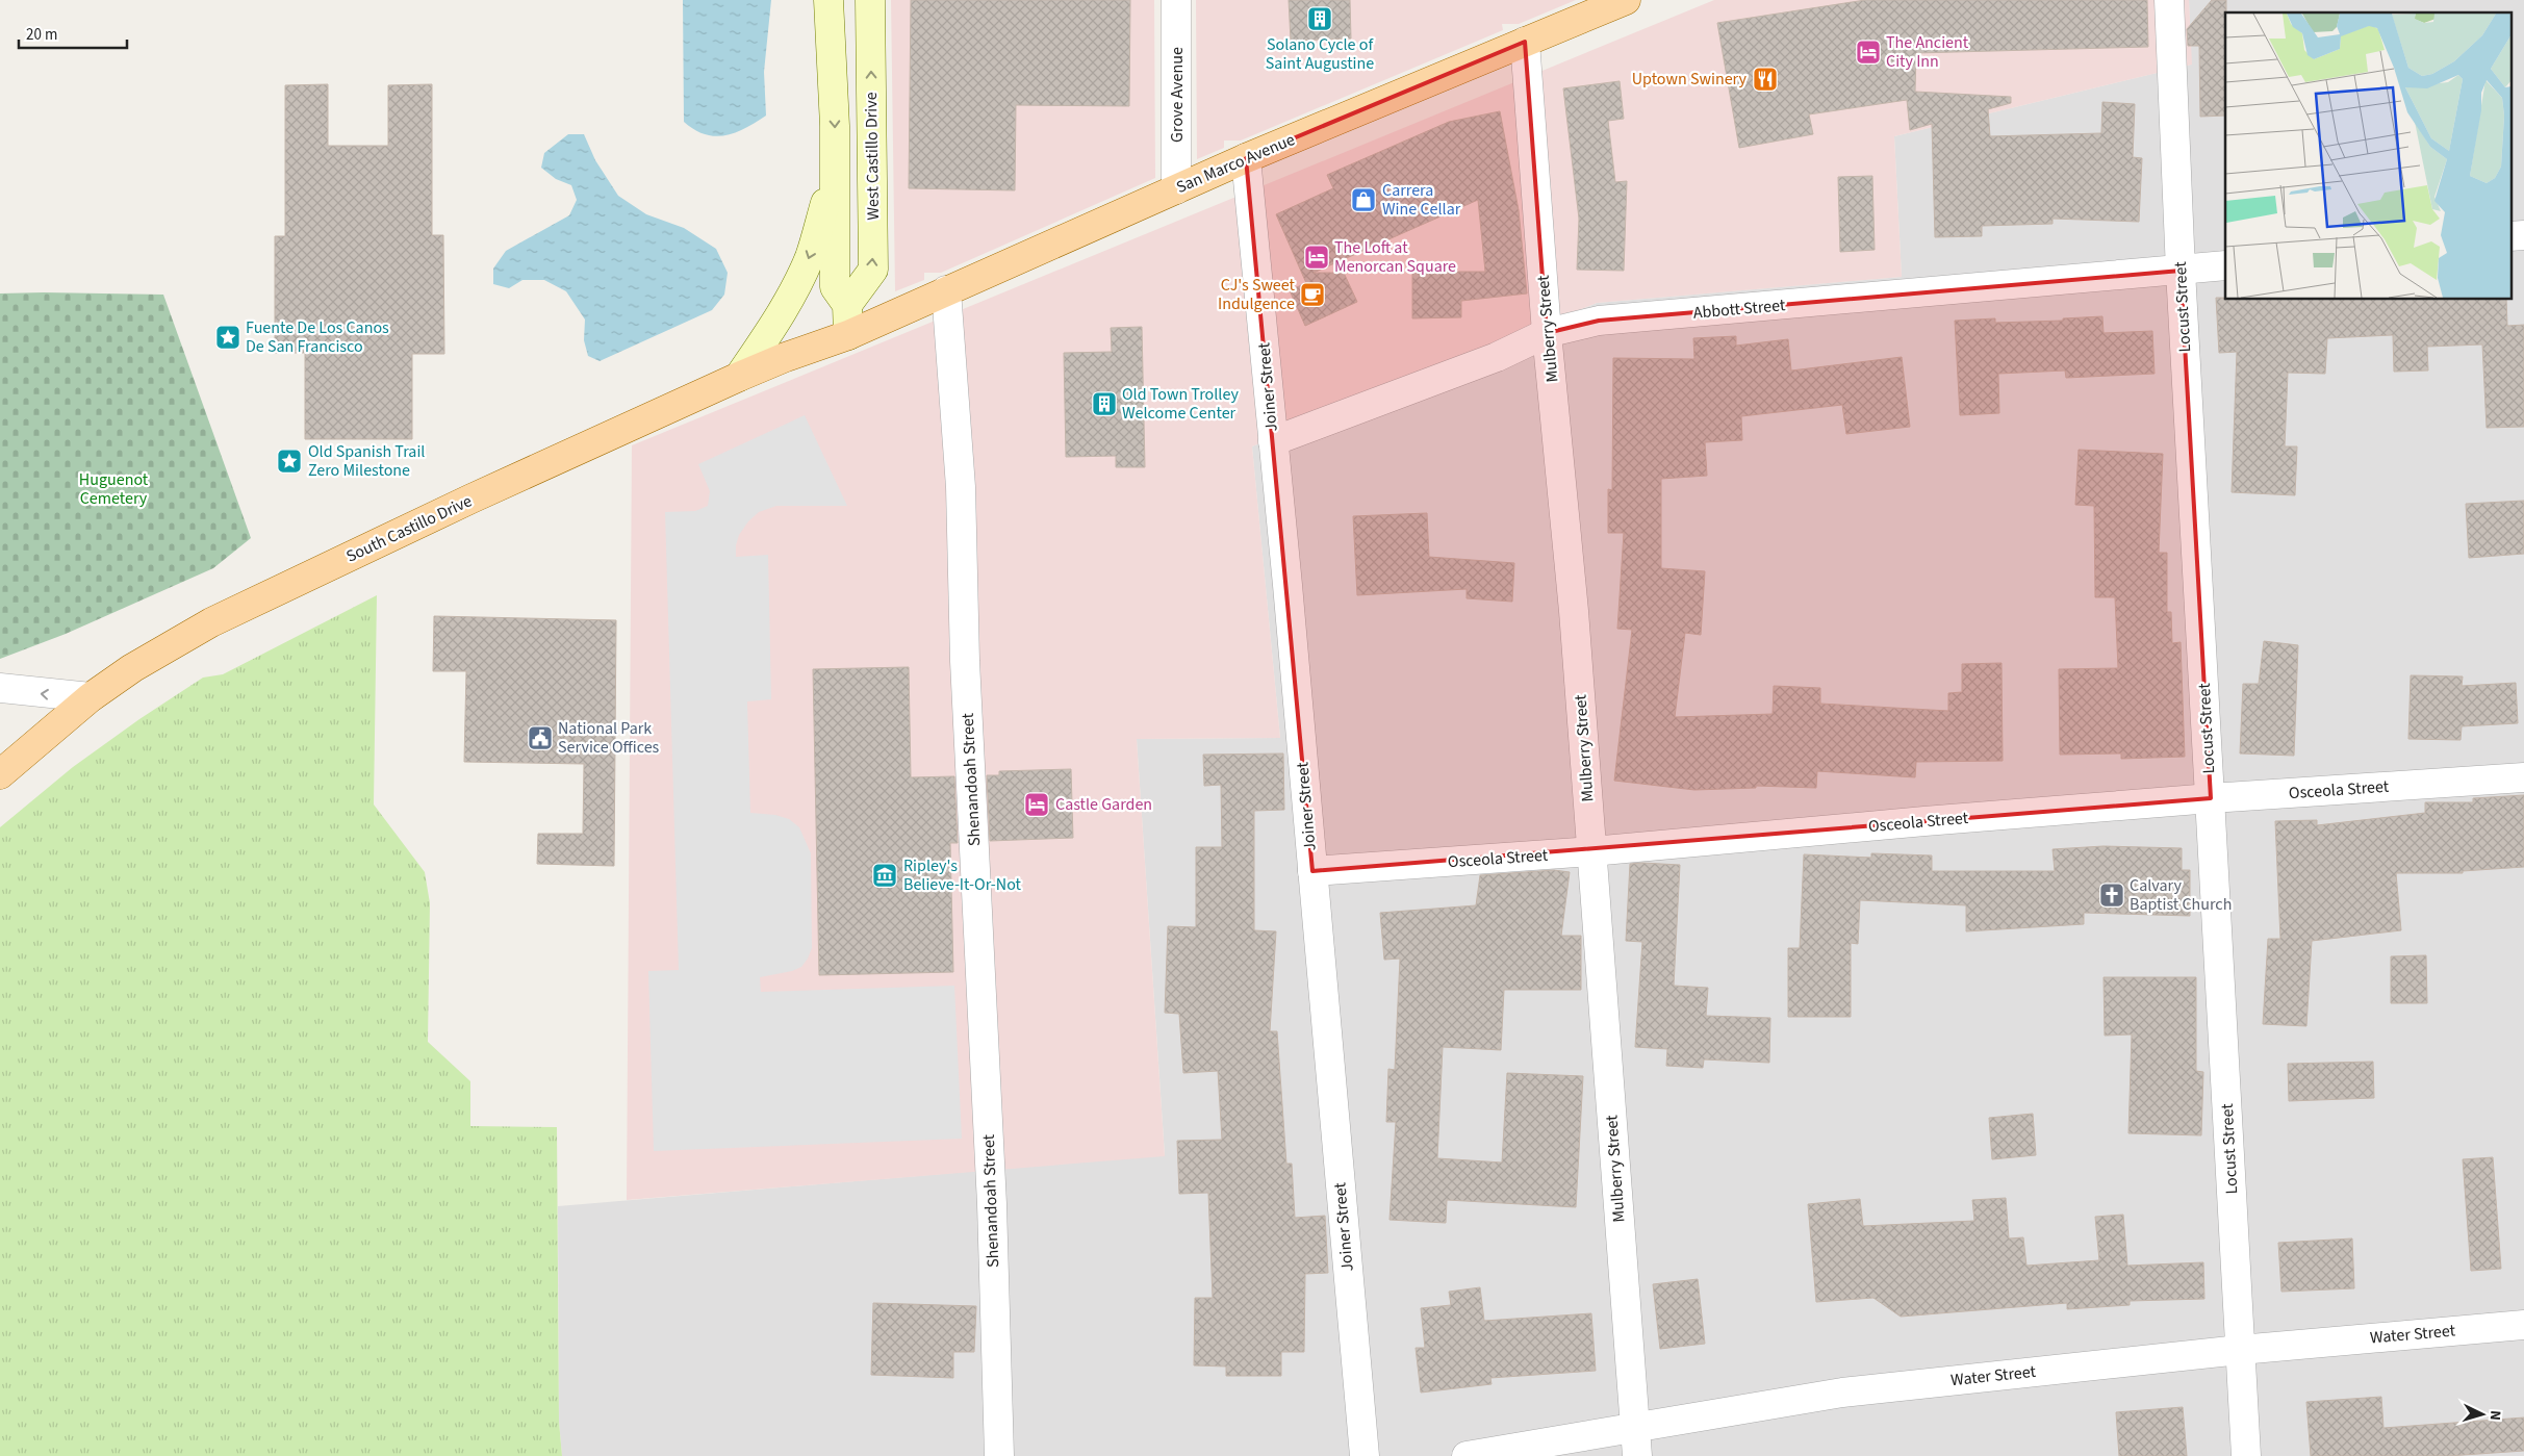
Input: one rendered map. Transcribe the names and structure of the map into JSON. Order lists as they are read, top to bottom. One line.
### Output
{"streets":{"main road":["West Castillo Drive","San Marco Avenue","South Castillo Drive"],"street":["Grove Avenue","Locust Street","Abbott Street","Mulberry Street","Joiner Street","Shenandoah Street","Osceola Street","Water Street"]},"crossings":[["Grove Avenue","San Marco Avenue"],["San Marco Avenue","Mulberry Street"],["San Marco Avenue","Joiner Street"],["San Marco Avenue","South Castillo Drive"],["San Marco Avenue","Shenandoah Street"],["Locust Street","Abbott Street"],["Locust Street","Osceola Street"],["Locust Street","Water Street"],["Abbott Street","Mulberry Street"],["Abbott Street","Joiner Street"],["Mulberry Street","Osceola Street"],["Mulberry Street","Water Street"],["Joiner Street","Osceola Street"]],"parks":["Huguenot Cemetery"],"places":{"building":["Solano Cycle of Saint Augustine","Old Town Trolley Welcome Center"],"hotel":["The Ancient City Inn","The Loft at Menorcan Square","Castle Garden"],"restaurant":["Uptown Swinery"],"shop":["Carrera Wine Cellar"],"cafe":["CJ's Sweet Indulgence"],"place":["Fuente De Los Canos De San Francisco","Old Spanish Trail Zero Milestone"],"public building":["National Park Service Offices"],"museum":["Ripley's Believe-It-Or-Not"],"church":["Calvary Baptist Church"]},"scale_bar":"20 m","north":"right"}
